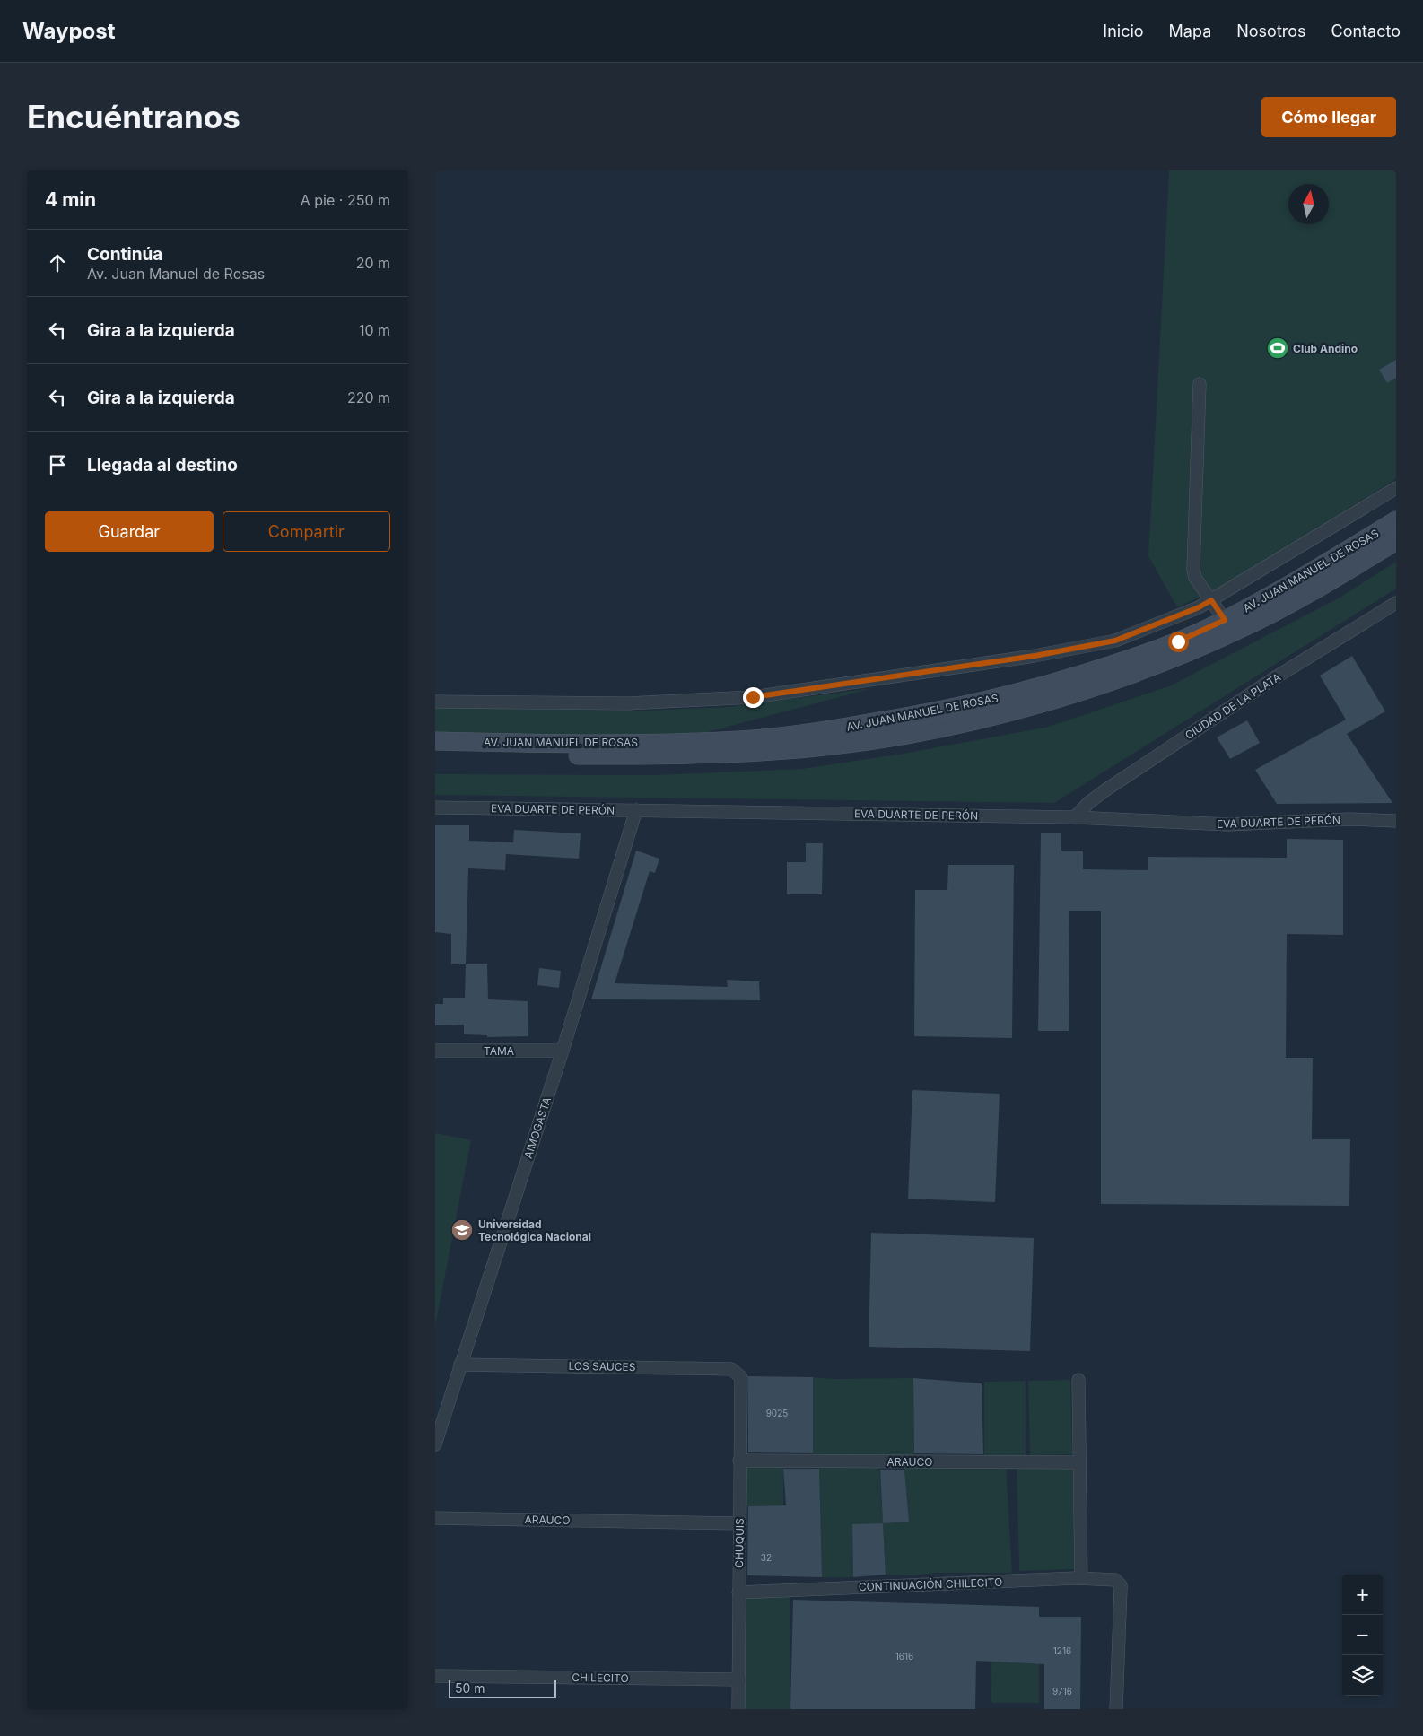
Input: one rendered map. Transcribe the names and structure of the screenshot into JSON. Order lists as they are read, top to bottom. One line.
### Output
{"streets":{"main road":["AV. JUAN MANUEL DE ROSAS"],"street":["CIUDAD DE LA PLATA","EVA DUARTE DE PERÓN","TAMA","AIMOGASTA","LOS SAUCES","ARAUCO","CHUQUIS","CONTINUACIÓN CHILECITO","CHILECITO"]},"crossings":[["CIUDAD DE LA PLATA","EVA DUARTE DE PERÓN"],["EVA DUARTE DE PERÓN","AIMOGASTA"],["TAMA","AIMOGASTA"],["AIMOGASTA","LOS SAUCES"],["LOS SAUCES","CHUQUIS"],["ARAUCO","CHUQUIS"],["CHUQUIS","CONTINUACIÓN CHILECITO"],["CHUQUIS","CHILECITO"]],"places":{"sports":["Club Andino"],"school or university":["Universidad Tecnológica Nacional"]},"house_numbers":["9025","32","1216","1616","9716"],"scale_bar":"50 m","north":"top","page":{"header":"Waypost","nav":["Inicio","Mapa","Nosotros","Contacto"],"buttons":["Cómo llegar",["Guardar","Compartir"]],"title":"Encuéntranos","heading":["4 min","A pie · 250 m"],"list":[["Continúa","Av. Juan Manuel de Rosas","20 m"],["Gira a la izquierda","10 m"],["Gira a la izquierda","220 m"],"Llegada al destino"],"map_buttons":["+","−"],"scale":"50 m"}}
